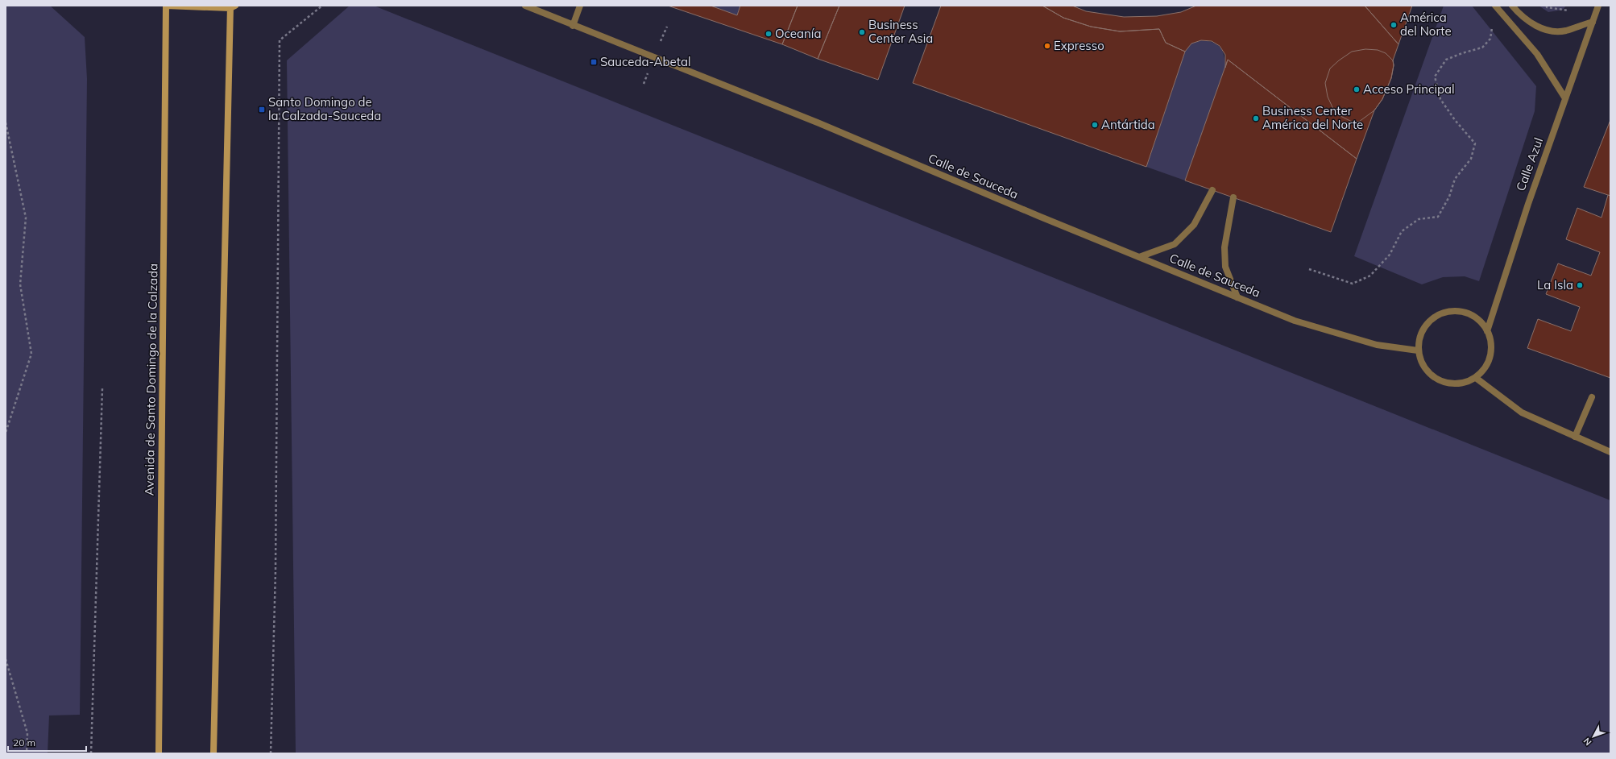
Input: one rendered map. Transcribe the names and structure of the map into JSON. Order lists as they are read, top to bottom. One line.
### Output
{"streets":{"street":["Calle Azul","Calle de Sauceda","Avenida de Santo Domingo de la Calzada"]},"crossings":[["Calle Azul","Calle de Sauceda"]],"places":{"other":["América del Norte","Business Center Asia","Oceanía","Expresso","Acceso Principal","Business Center América del Norte","Antártida","La Isla"],"transit":["Sauceda-Abetal","Santo Domingo de la Calzada-Sauceda"]},"scale_bar":"20 m","north":"bottom left"}
